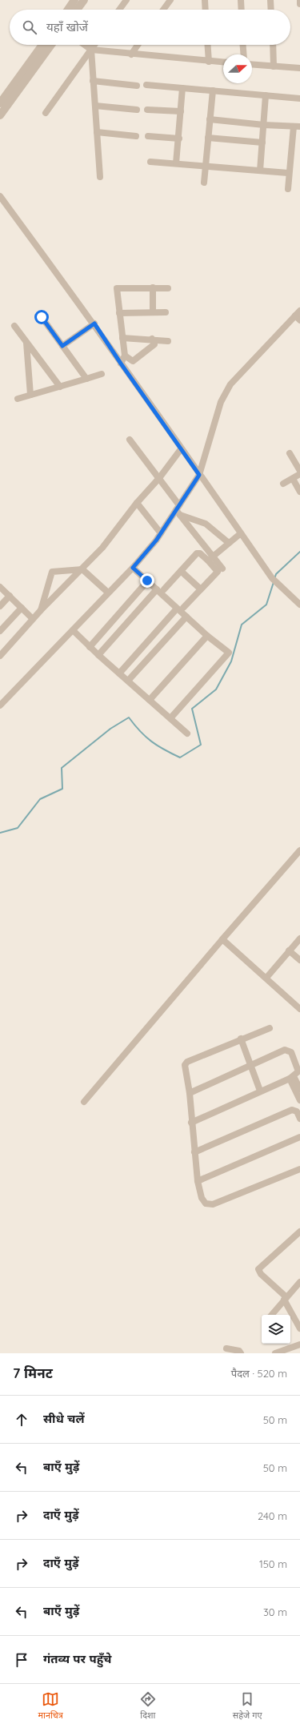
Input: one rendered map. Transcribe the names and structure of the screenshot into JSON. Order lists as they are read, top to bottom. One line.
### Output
{"north":"right","page":{"search":"यहाँ खोजें","heading":["7 मिनट","पैदल · 520 m"],"list":[["सीधे चलें","50 m"],["बाएँ मुड़ें","50 m"],["दाएँ मुड़ें","240 m"],["दाएँ मुड़ें","150 m"],["बाएँ मुड़ें","30 m"],"गंतव्य पर पहुँचे"],"nav":["मानचित्र","दिशा","सहेजे गए"]}}
